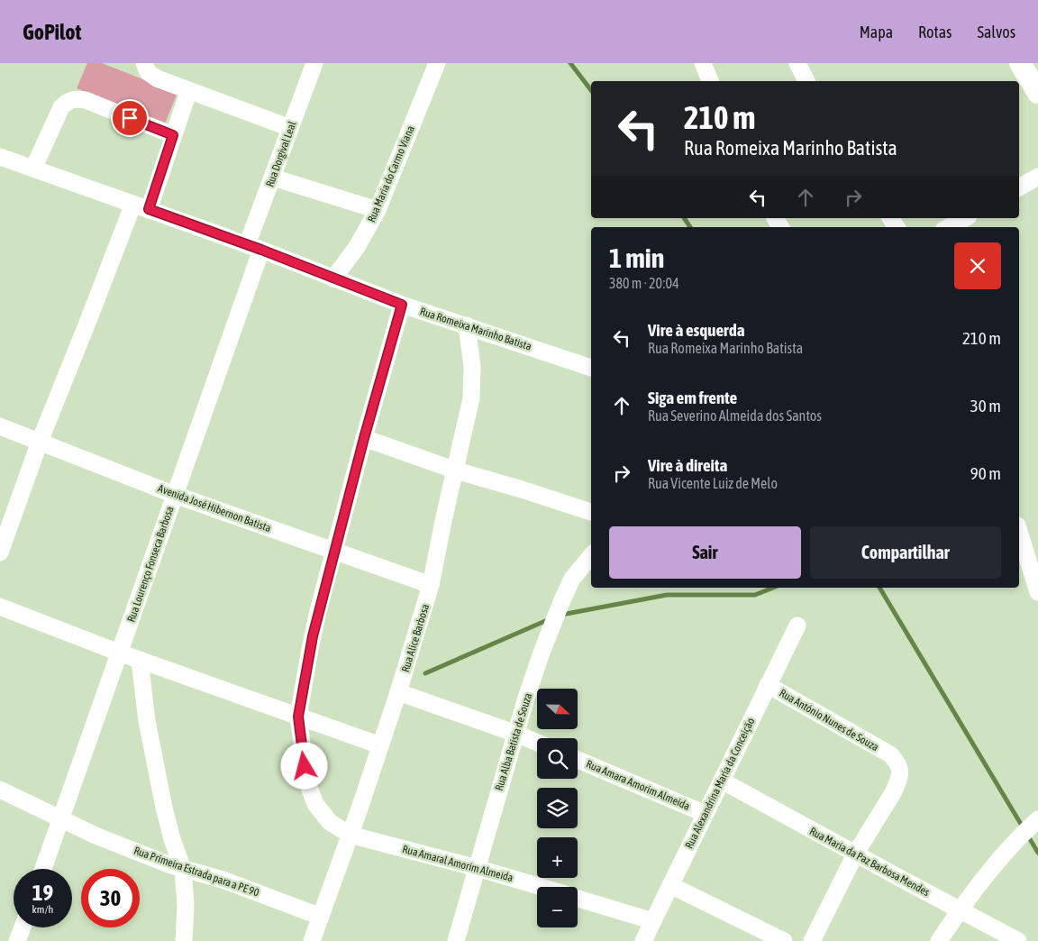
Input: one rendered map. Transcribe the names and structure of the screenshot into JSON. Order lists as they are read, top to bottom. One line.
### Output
{"streets":{"street":["Rua Dorgival Leal","Rua Maria do Carmo Viana","Rua Romeixa Marinho Batista","Avenida José Hibernon Batista","Rua Lourenço Fonseca Barbosa","Rua Alice Barbosa","Rua António Nunes de Souza","Rua Alba Batista de Souza","Rua Alexandrina Maria da Conceição","Rua Amara Amorim Almeida","Rua Maria da Paz Barbosa Mendes","Rua Amaral Amorim Almeida","Rua Primeira Estrada para a PE 90"]},"crossings":[["Rua Dorgival Leal","Rua Romeixa Marinho Batista"],["Rua Dorgival Leal","Rua Lourenço Fonseca Barbosa"],["Rua Maria do Carmo Viana","Rua Romeixa Marinho Batista"],["Rua Romeixa Marinho Batista","Rua Lourenço Fonseca Barbosa"],["Rua Romeixa Marinho Batista","Rua Alice Barbosa"],["Rua Romeixa Marinho Batista","Rua Amaral Amorim Almeida"],["Avenida José Hibernon Batista","Rua Lourenço Fonseca Barbosa"],["Avenida José Hibernon Batista","Rua Alice Barbosa"],["Avenida José Hibernon Batista","Rua Amaral Amorim Almeida"],["Rua Lourenço Fonseca Barbosa","Rua Primeira Estrada para a PE 90"],["Rua Alice Barbosa","Rua Amaral Amorim Almeida"],["Rua Alice Barbosa","Rua Primeira Estrada para a PE 90"],["Rua António Nunes de Souza","Rua Alexandrina Maria da Conceição"],["Rua António Nunes de Souza","Rua Maria da Paz Barbosa Mendes"],["Rua Alba Batista de Souza","Rua Amaral Amorim Almeida"],["Rua Alexandrina Maria da Conceição","Rua Amara Amorim Almeida"],["Rua Alexandrina Maria da Conceição","Rua Maria da Paz Barbosa Mendes"]],"north":"right","page":{"header":"GoPilot","nav":["Mapa","Rotas","Salvos"],"turn":["210 m","Rua Romeixa Marinho Batista"],"heading":["1 min","380 m · 20:04"],"list":[{"name":"Vire à esquerda","note":"Rua Romeixa Marinho Batista","value":"210 m"},{"name":"Siga em frente","note":"Rua Severino Almeida dos Santos","value":"30 m"},{"name":"Vire à direita","note":"Rua Vicente Luiz de Melo","value":"90 m"}],"buttons":["Sair","Compartilhar"],"map_buttons":["+","−"],"speed":"19 km/h","limit":"30"}}
